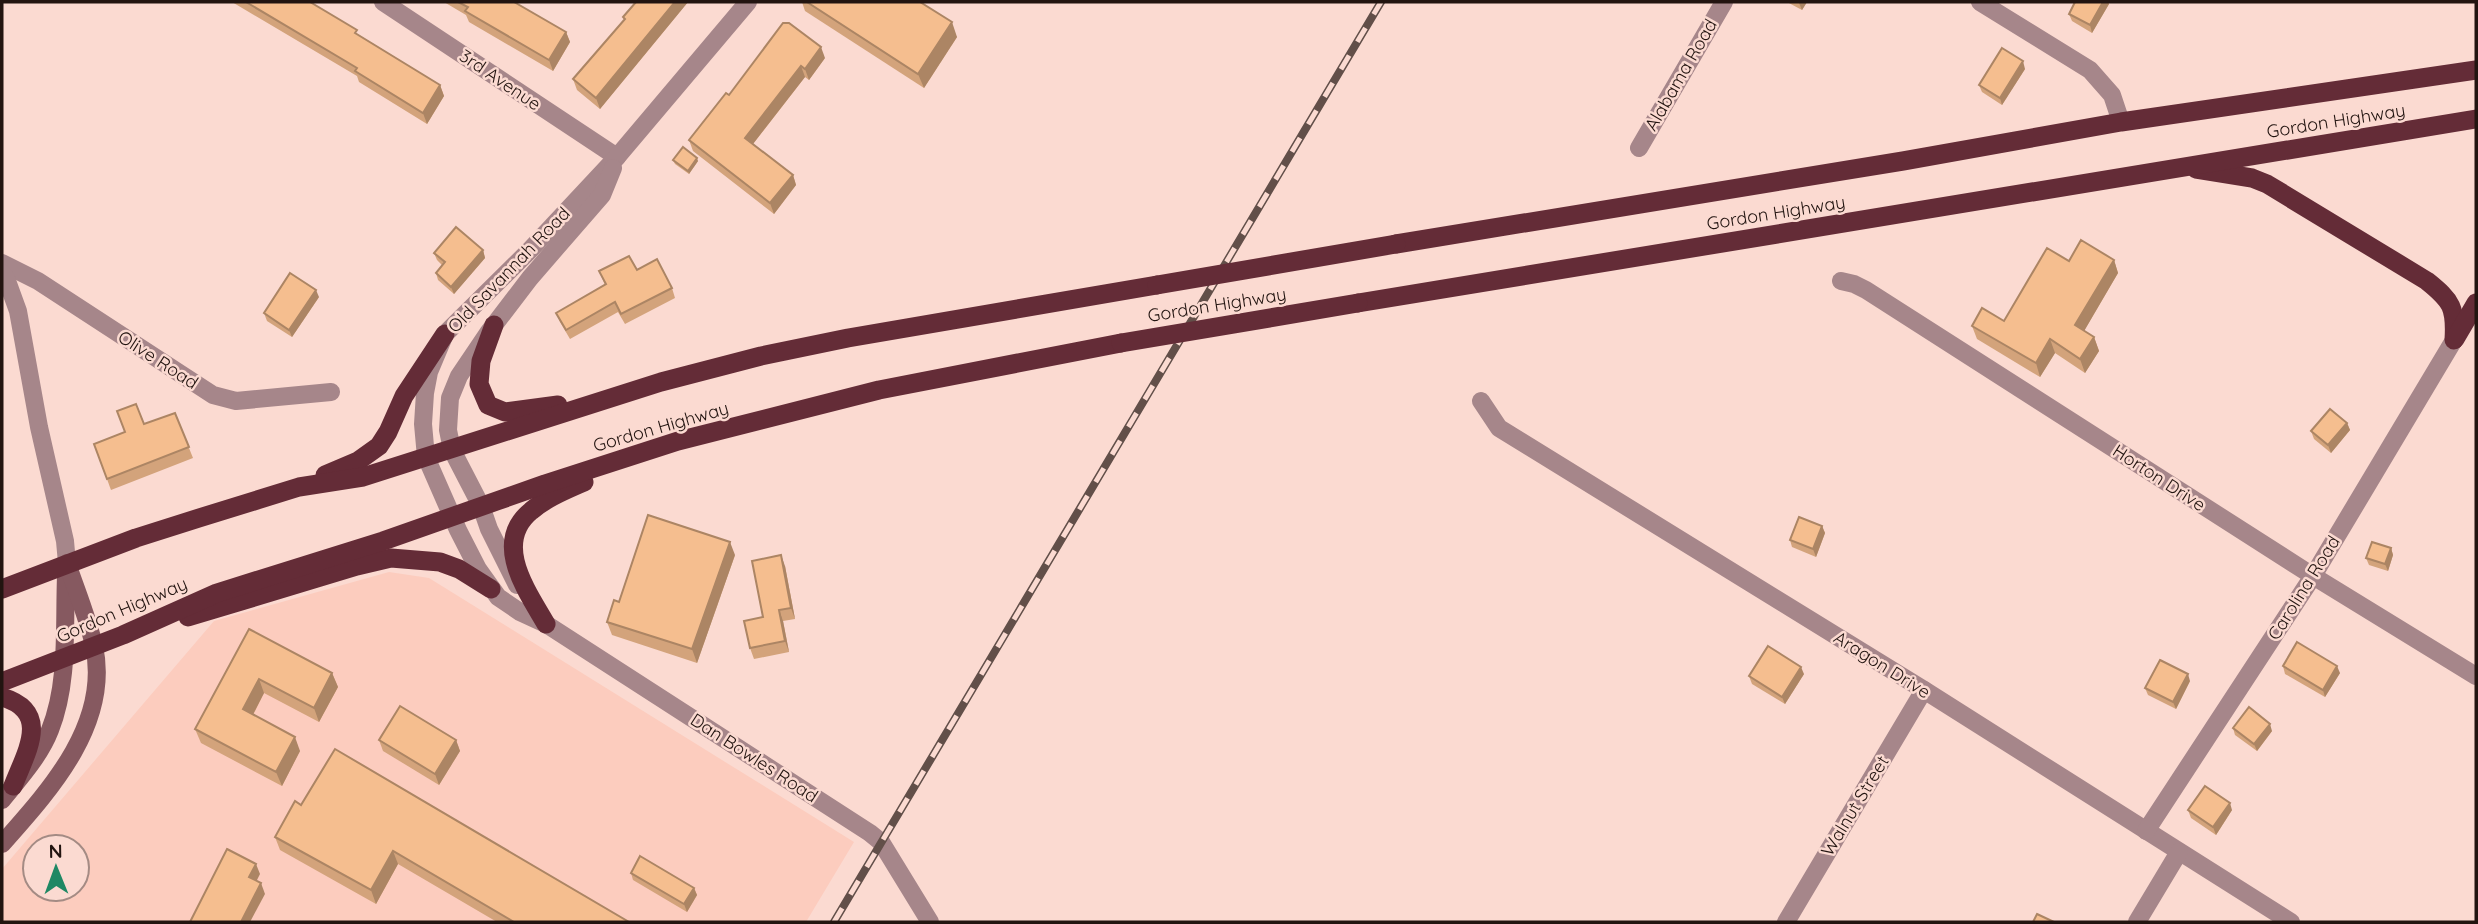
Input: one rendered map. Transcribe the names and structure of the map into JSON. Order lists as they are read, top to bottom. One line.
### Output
{"streets":{"highway":["Gordon Highway"],"street":["Alabama Road","3rd Avenue","Old Savannah Road","Olive Road","Horton Drive","Carolina Road","Aragon Drive","Dan Bowles Road","Walnut Street"]},"crossings":[["3rd Avenue","Old Savannah Road"],["Gordon Highway","Old Savannah Road"],["Gordon Highway","Dan Bowles Road"],["Old Savannah Road","Dan Bowles Road"],["Horton Drive","Carolina Road"],["Carolina Road","Aragon Drive"],["Aragon Drive","Walnut Street"]],"north":"top"}
